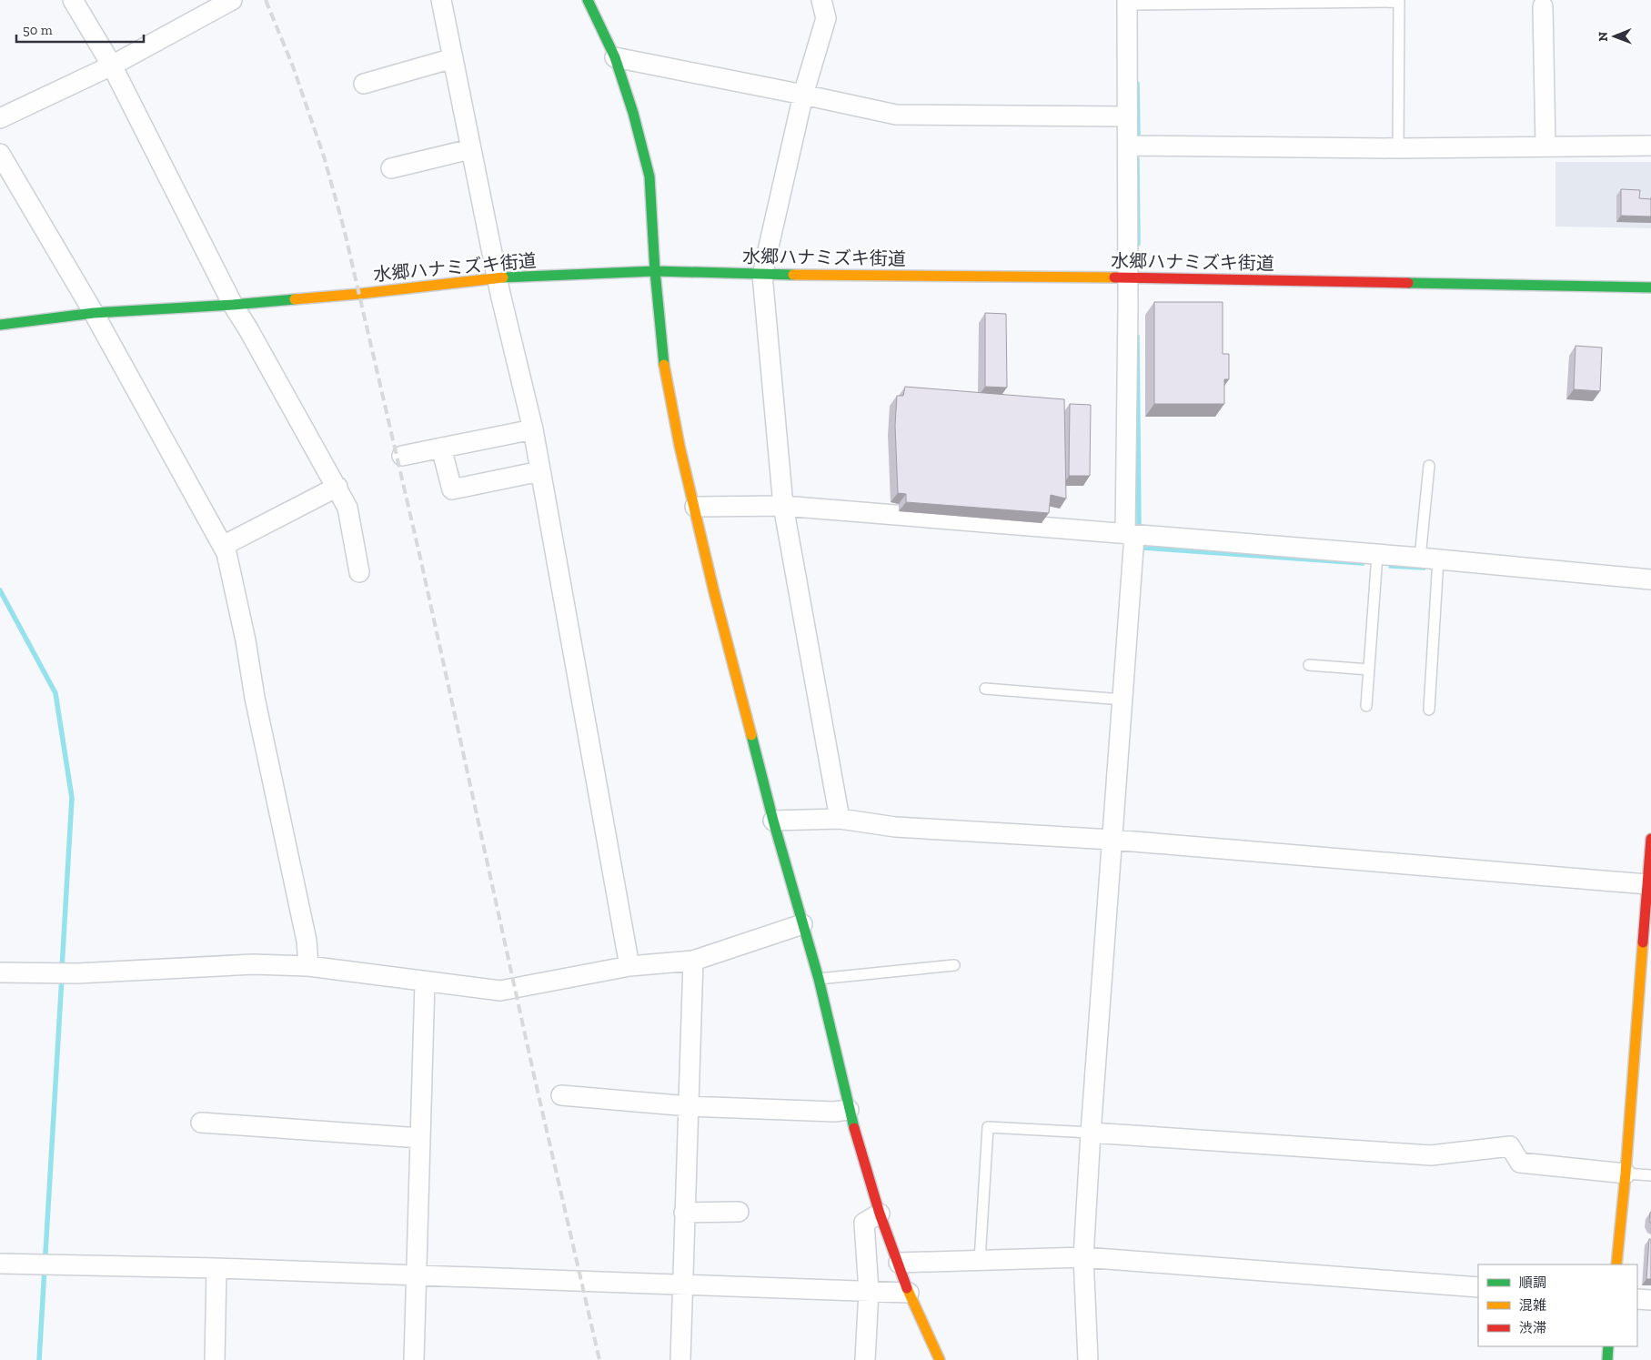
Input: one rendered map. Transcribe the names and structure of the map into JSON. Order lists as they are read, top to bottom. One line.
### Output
{"streets":{"street":["水郷ハナミズキ街道"]},"legend":["順調","混雑","渋滞"],"scale_bar":"50 m","north":"left"}
